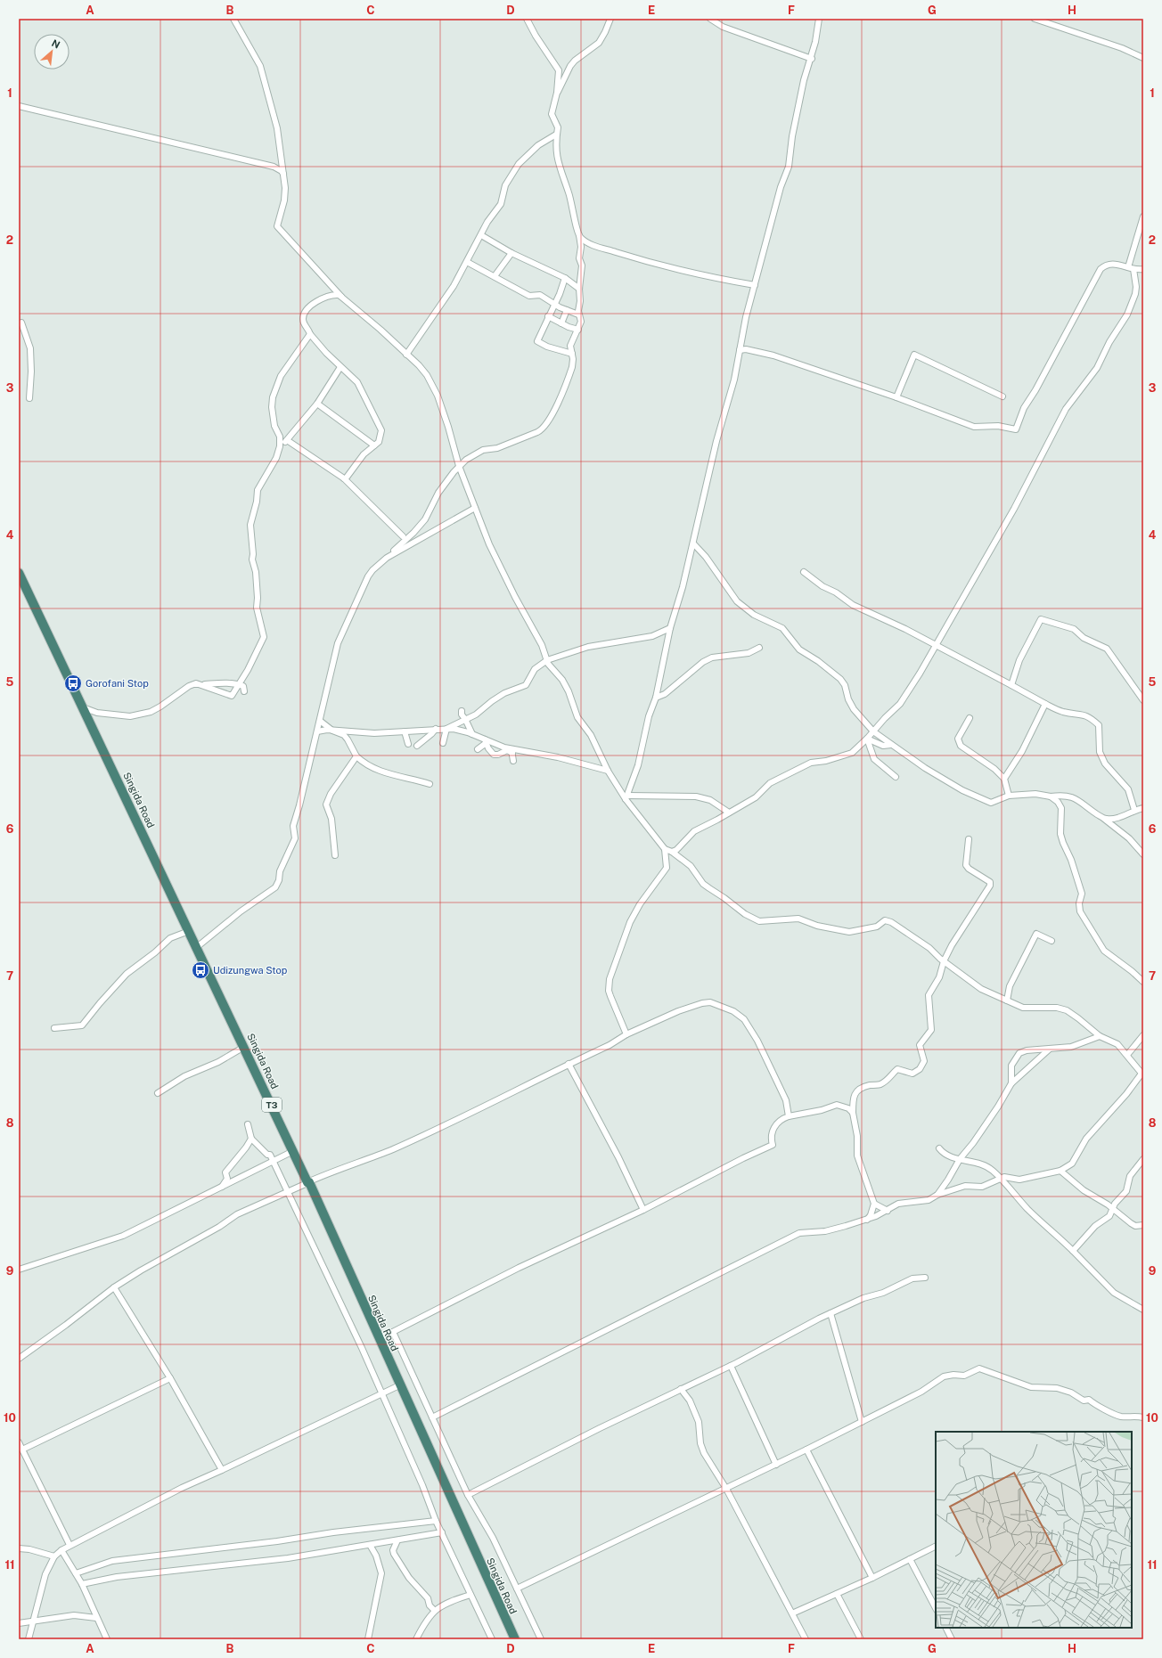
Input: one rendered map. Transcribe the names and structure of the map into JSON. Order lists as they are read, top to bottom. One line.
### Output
{"streets":{"highway":["Singida Road","T3"]},"places":{"bus stop":["Gorofani Stop","Udizungwa Stop"]},"north":"top right","grid":{"columns":["A","B","C","D","E","F","G","H"],"rows":["1","2","3","4","5","6","7","8","9","10","11"]}}
